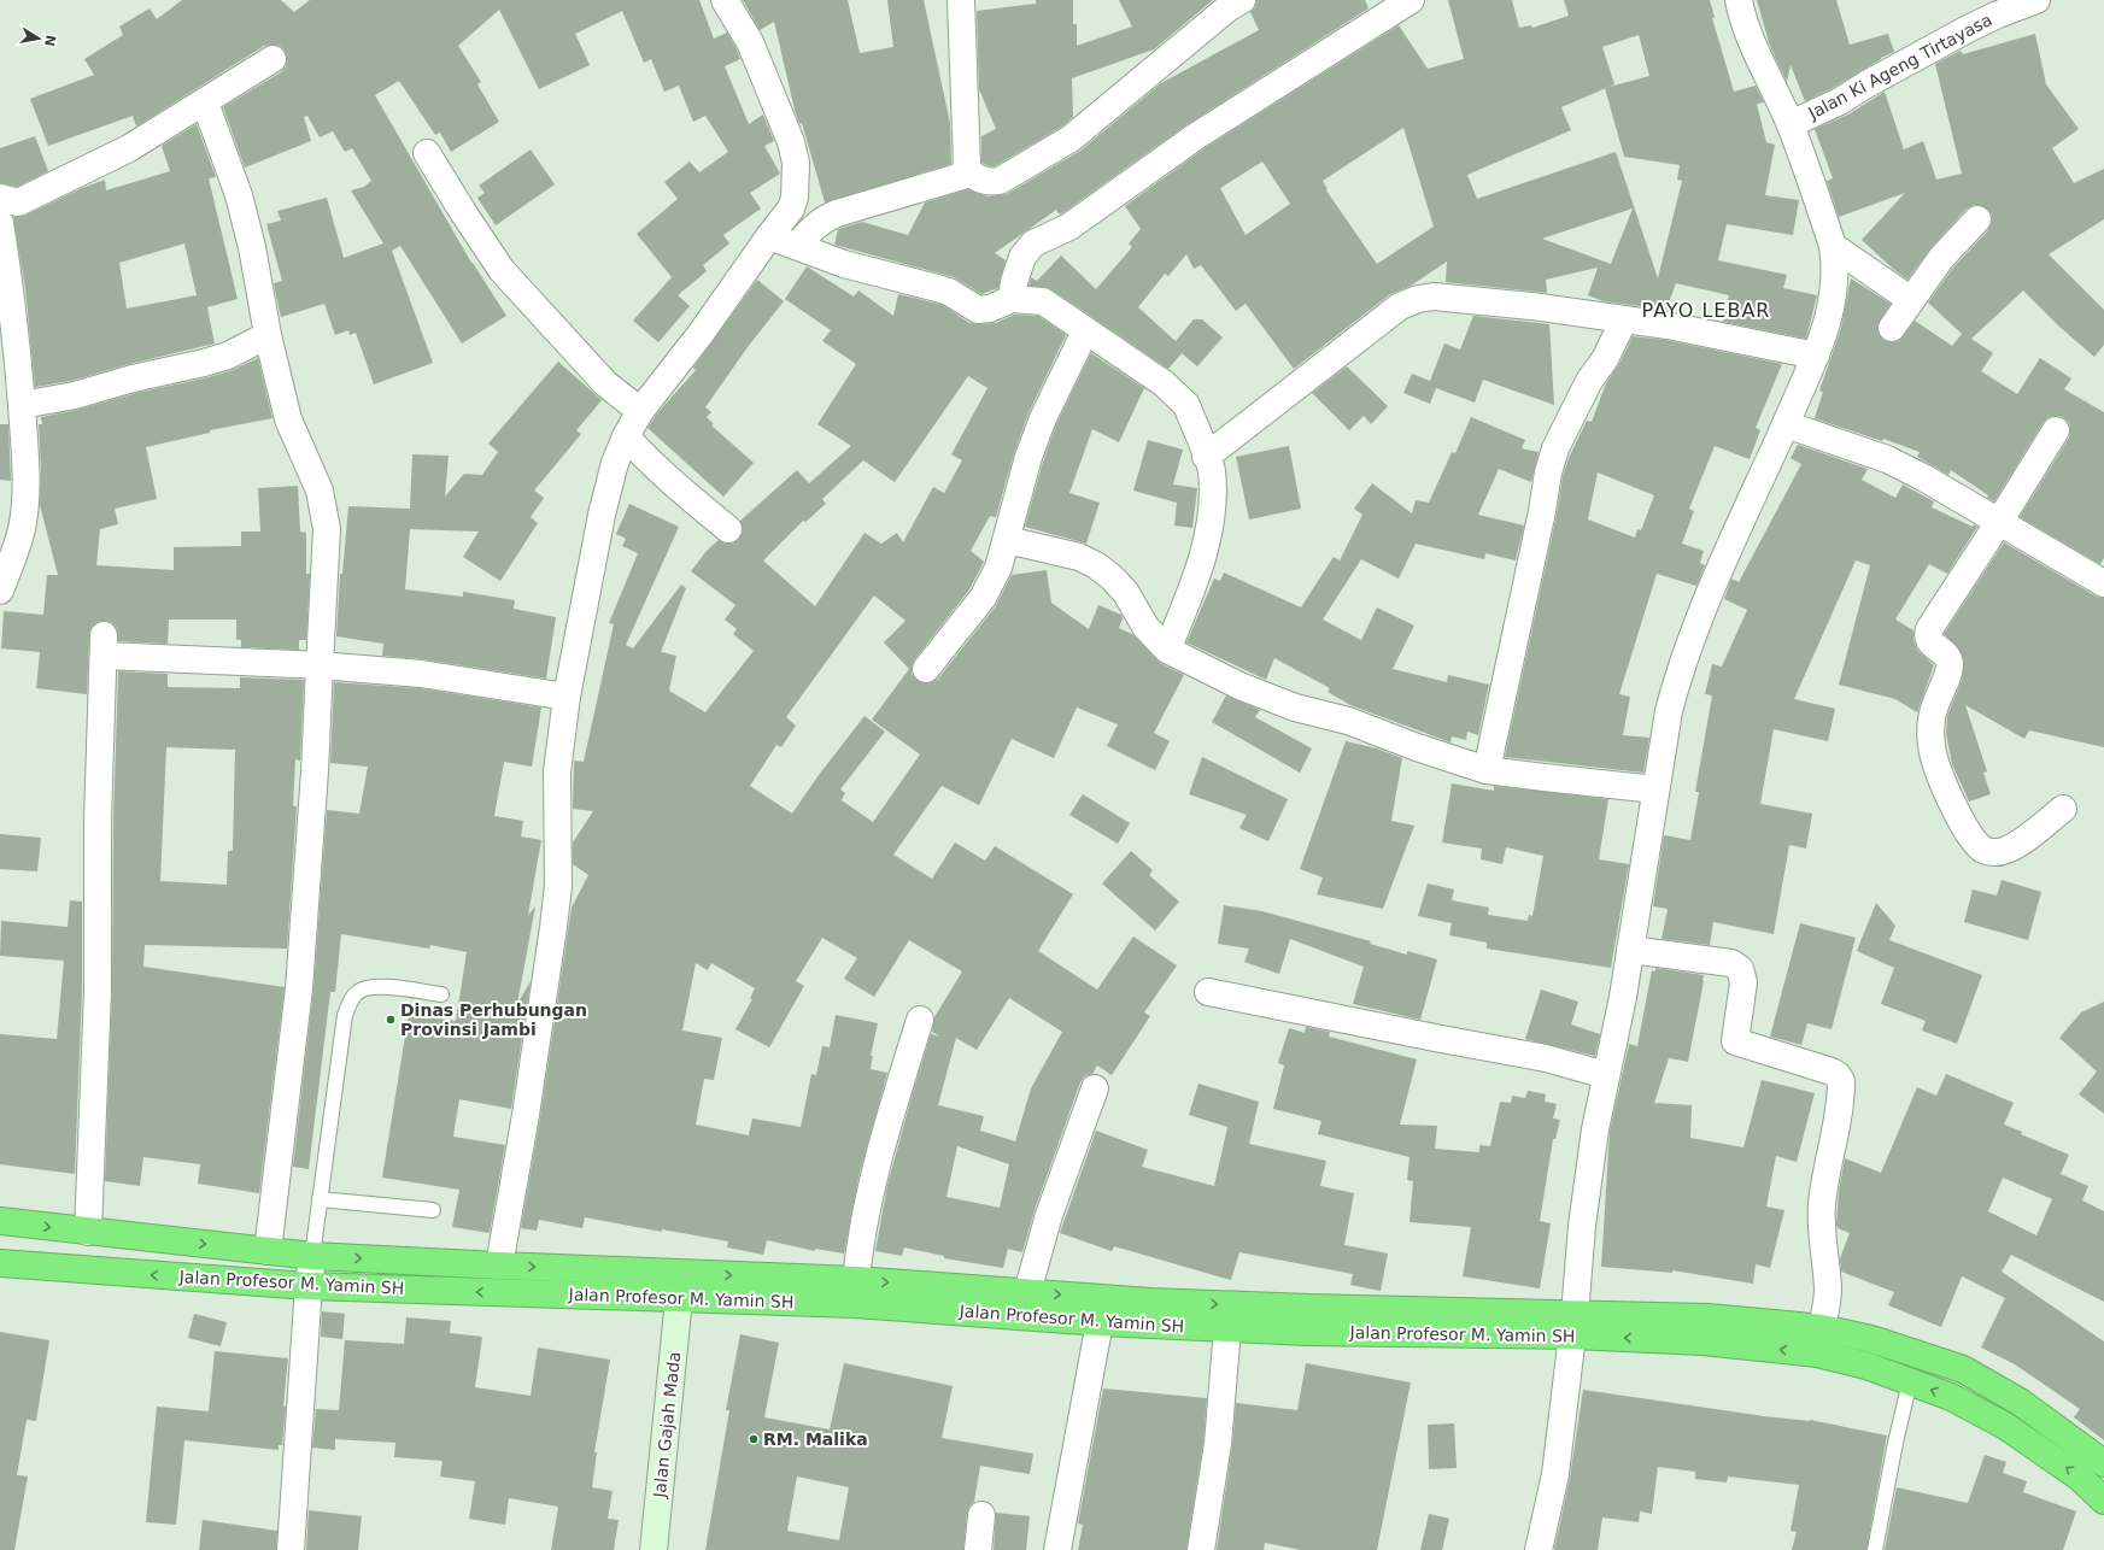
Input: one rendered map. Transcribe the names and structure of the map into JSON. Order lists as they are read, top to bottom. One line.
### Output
{"streets":{"highway":["Jalan Profesor M. Yamin SH"],"main road":["Jalan Gajah Mada"],"street":["Jalan Ki Ageng Tirtayasa"]},"crossings":[["Jalan Profesor M. Yamin SH","Jalan Gajah Mada"]],"districts":["PAYO LEBAR"],"places":["Dinas Perhubungan Provinsi Jambi","RM. Malika"],"north":"right"}
